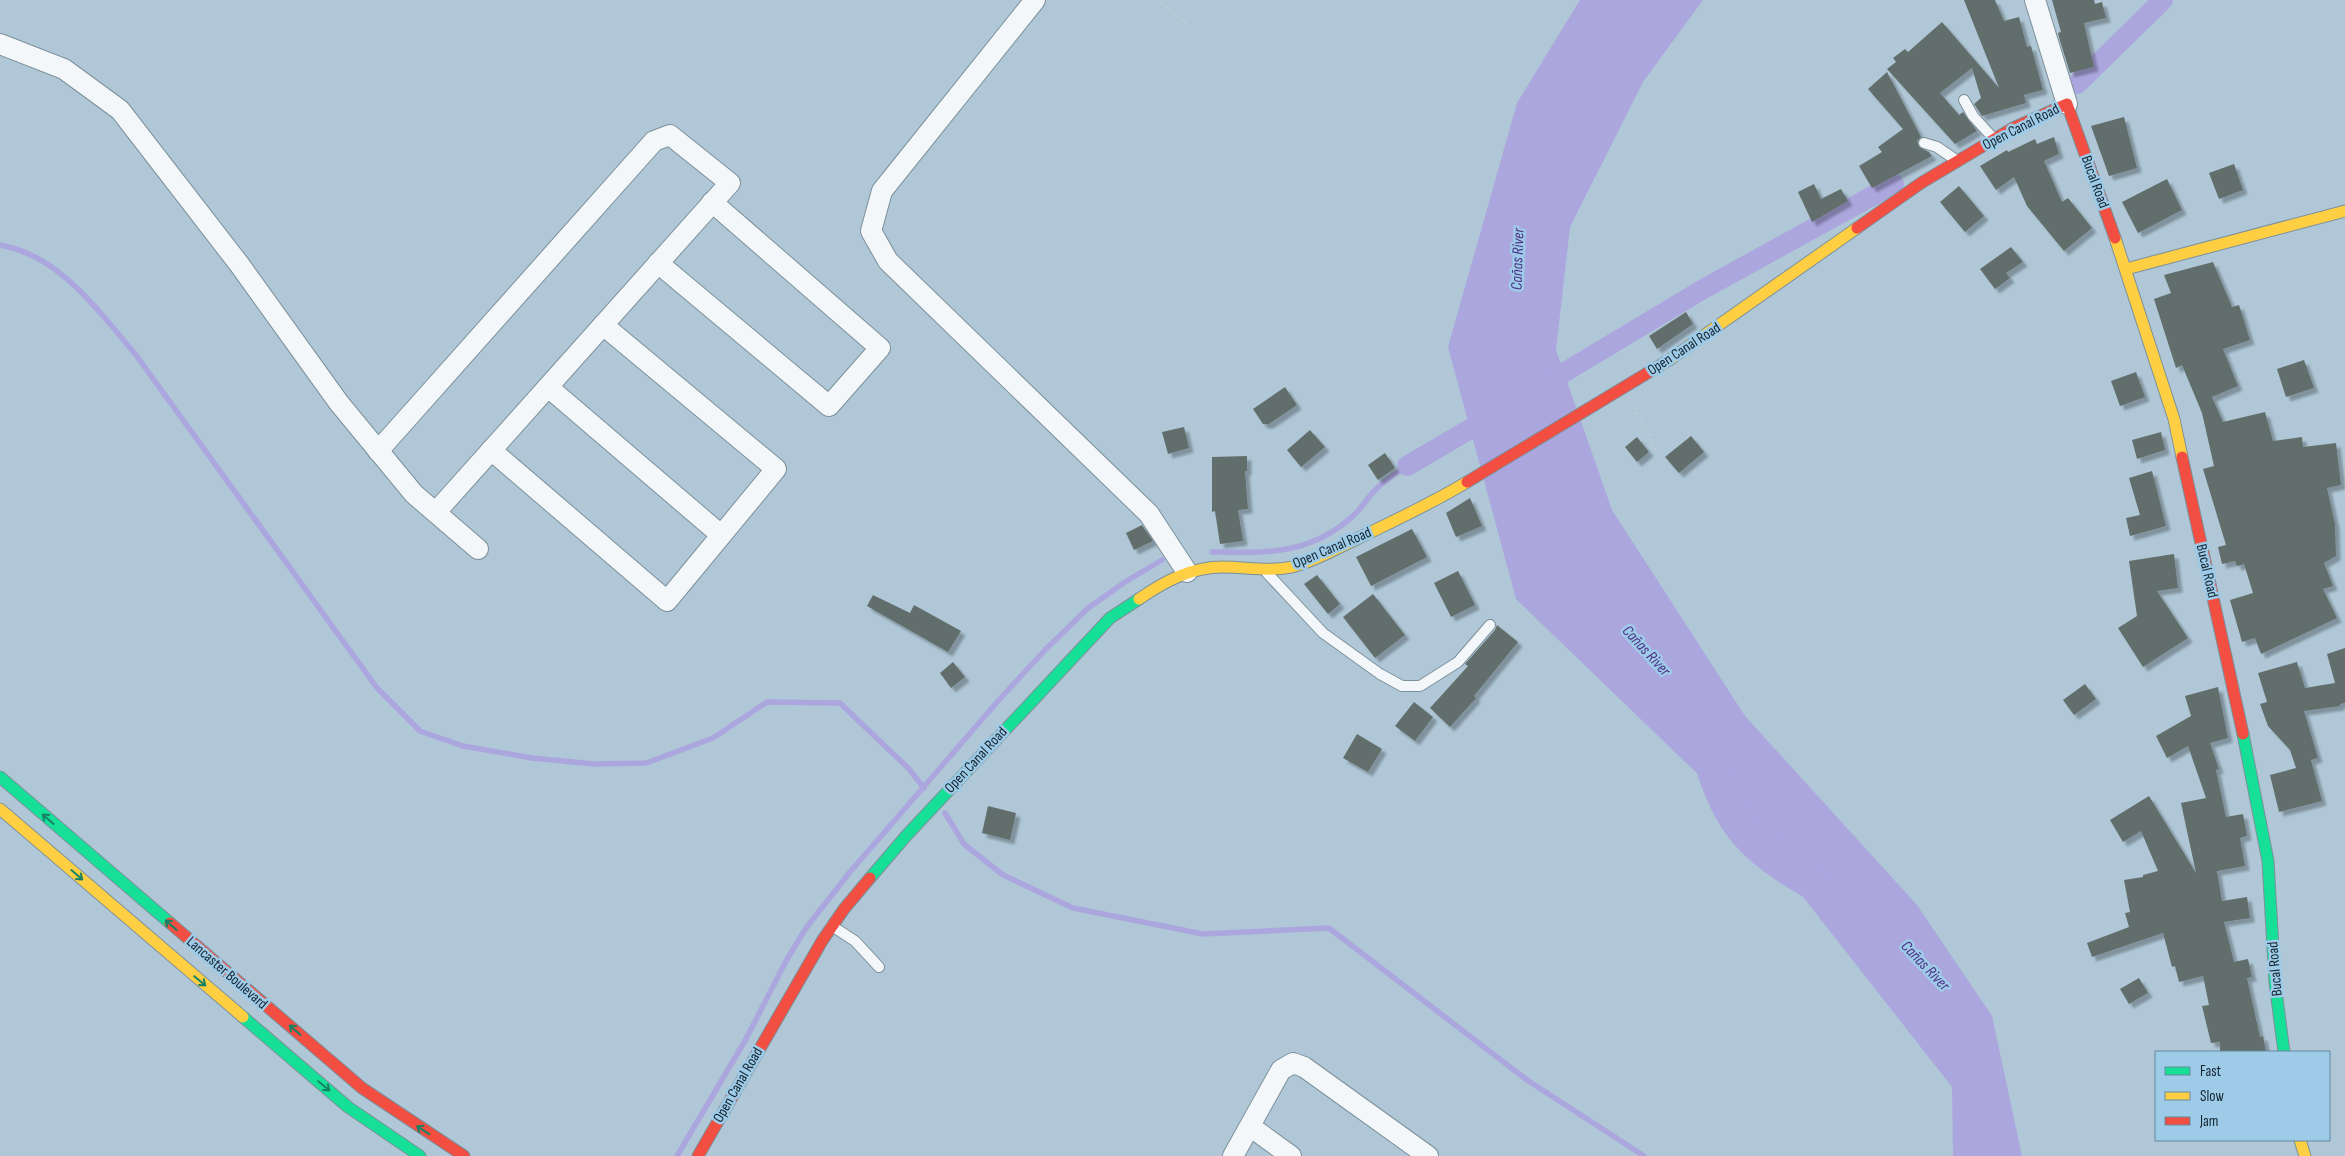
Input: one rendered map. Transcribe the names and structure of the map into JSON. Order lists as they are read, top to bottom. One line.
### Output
{"streets":{"street":["Open Canal Road","Bucal Road","Lancaster Boulevard"]},"crossings":[["Open Canal Road","Bucal Road"]],"water":["Cañas River"],"legend":["Fast","Slow","Jam"]}
